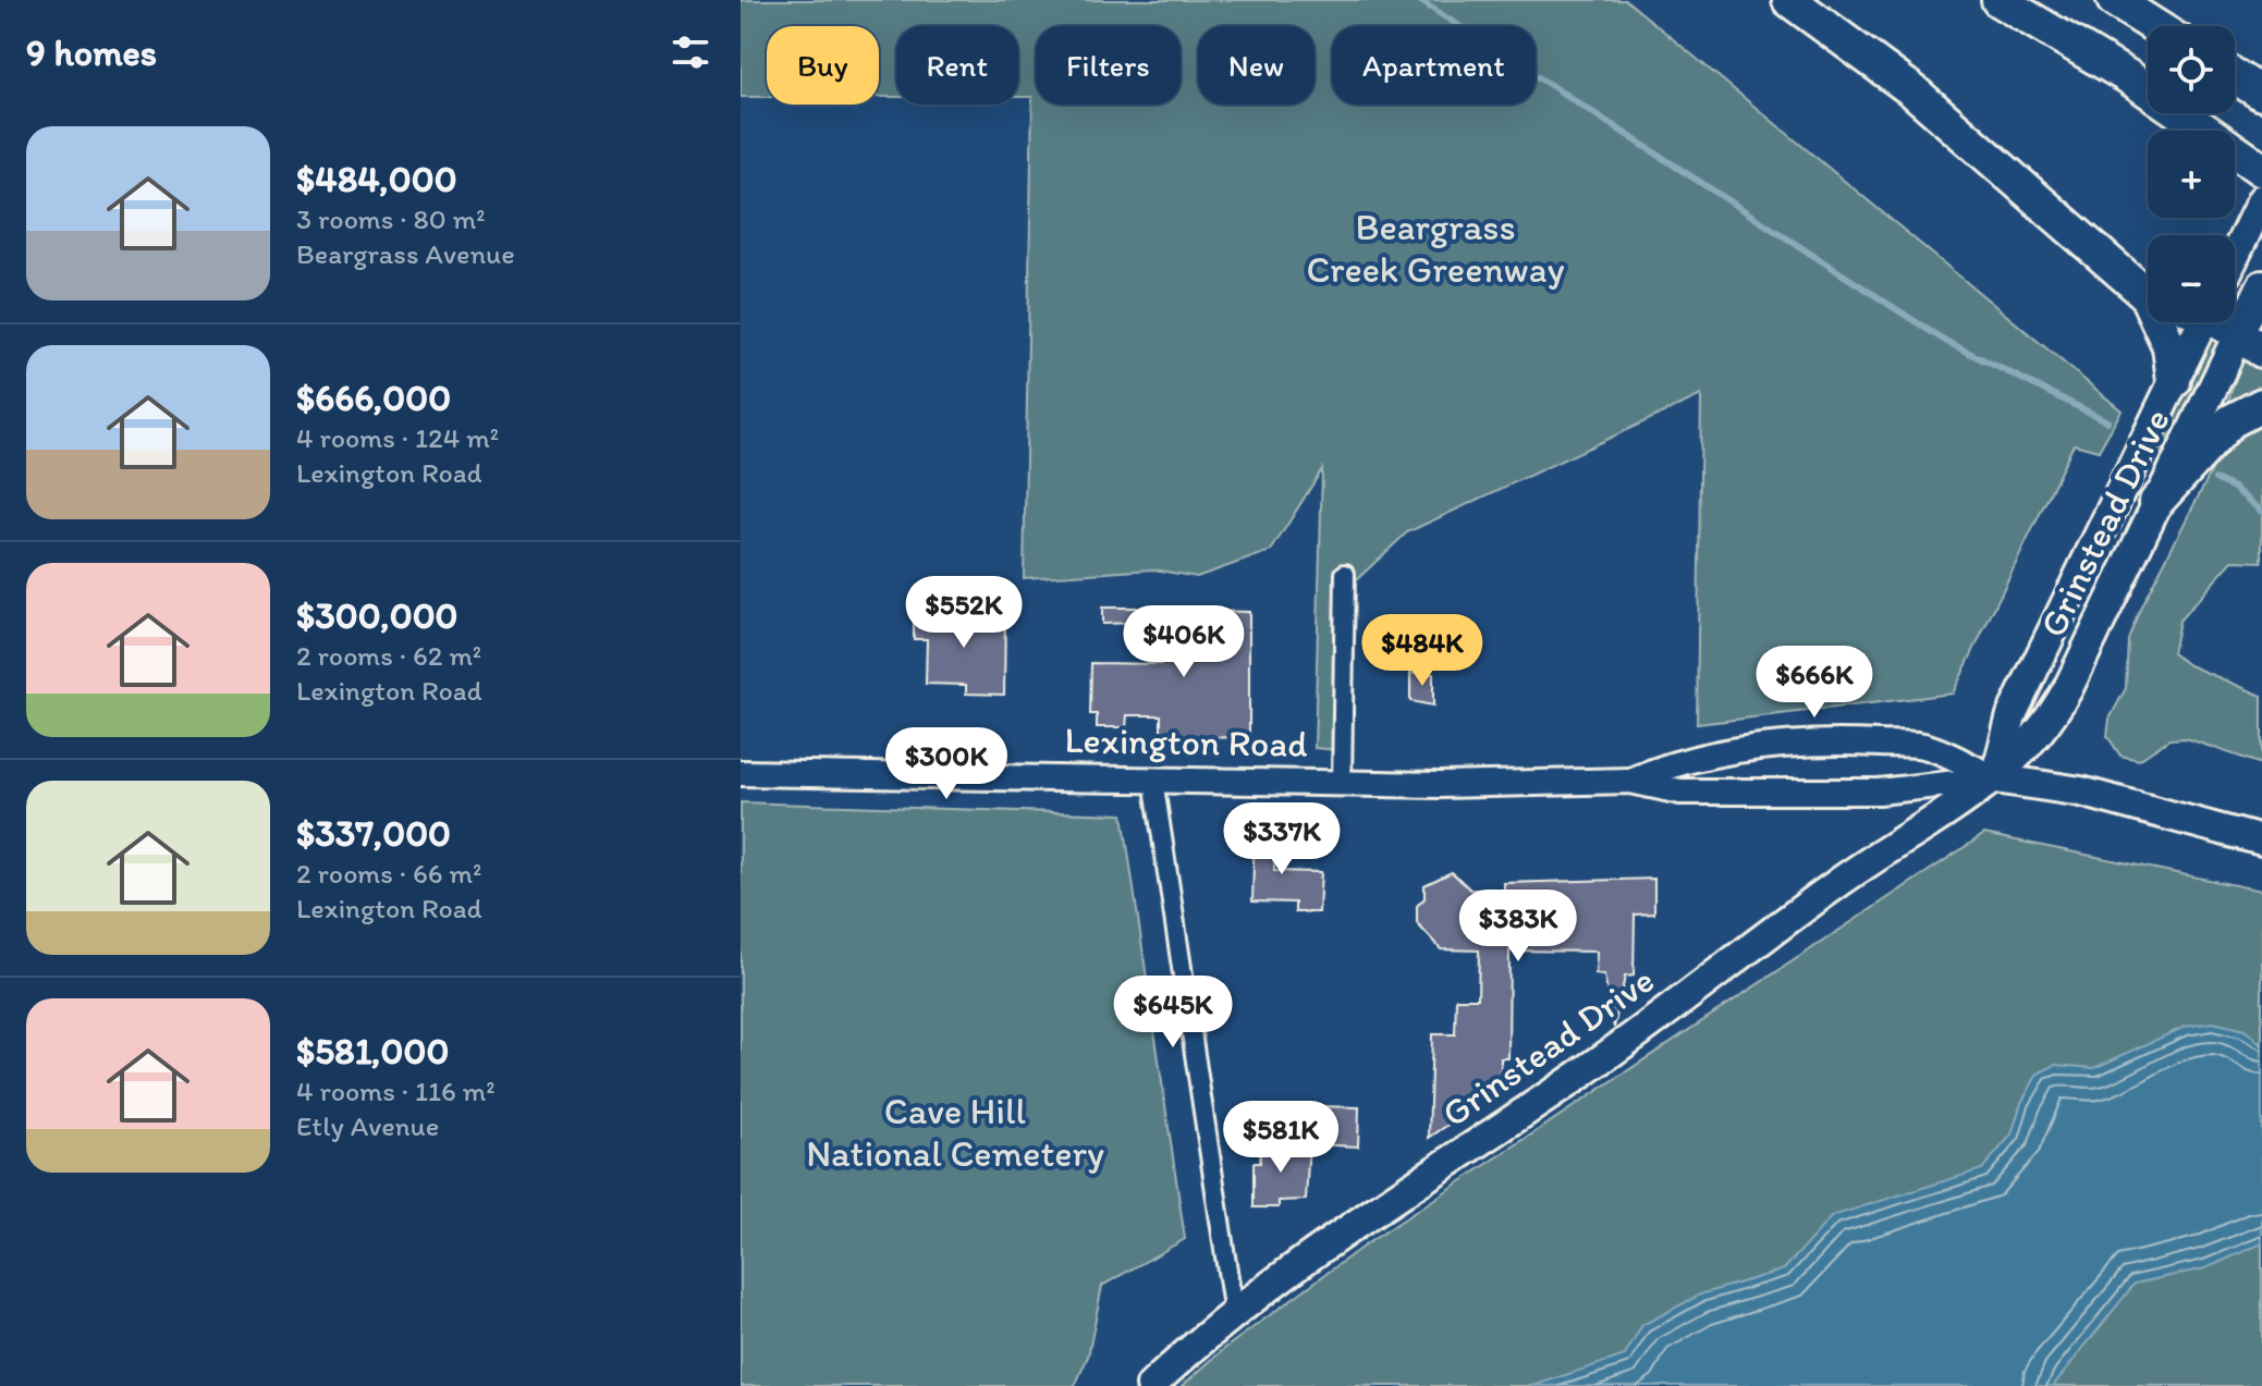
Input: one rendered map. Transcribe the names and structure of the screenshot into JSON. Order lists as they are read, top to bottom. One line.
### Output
{"streets":{"main road":["Grinstead Drive","Lexington Road"]},"crossings":[["Grinstead Drive","Lexington Road"]],"parks":["Beargrass Creek Greenway","Cave Hill National Cemetery"],"page":{"heading":"9 homes","map_buttons":["+","−"],"chip":["Buy","Rent","Filters","New","Apartment"],"list":[{"name":"$484,000","note":"3 rooms · 80 m² · Beargrass Avenue"},{"name":"$666,000","note":"4 rooms · 124 m² · Lexington Road"},{"name":"$300,000","note":"2 rooms · 62 m² · Lexington Road"},{"name":"$337,000","note":"2 rooms · 66 m² · Lexington Road"},{"name":"$581,000","note":"4 rooms · 116 m² · Etly Avenue"}],"price":["$552K","$406K","$484K","$666K","$300K","$337K","$383K","$645K","$581K"]}}
